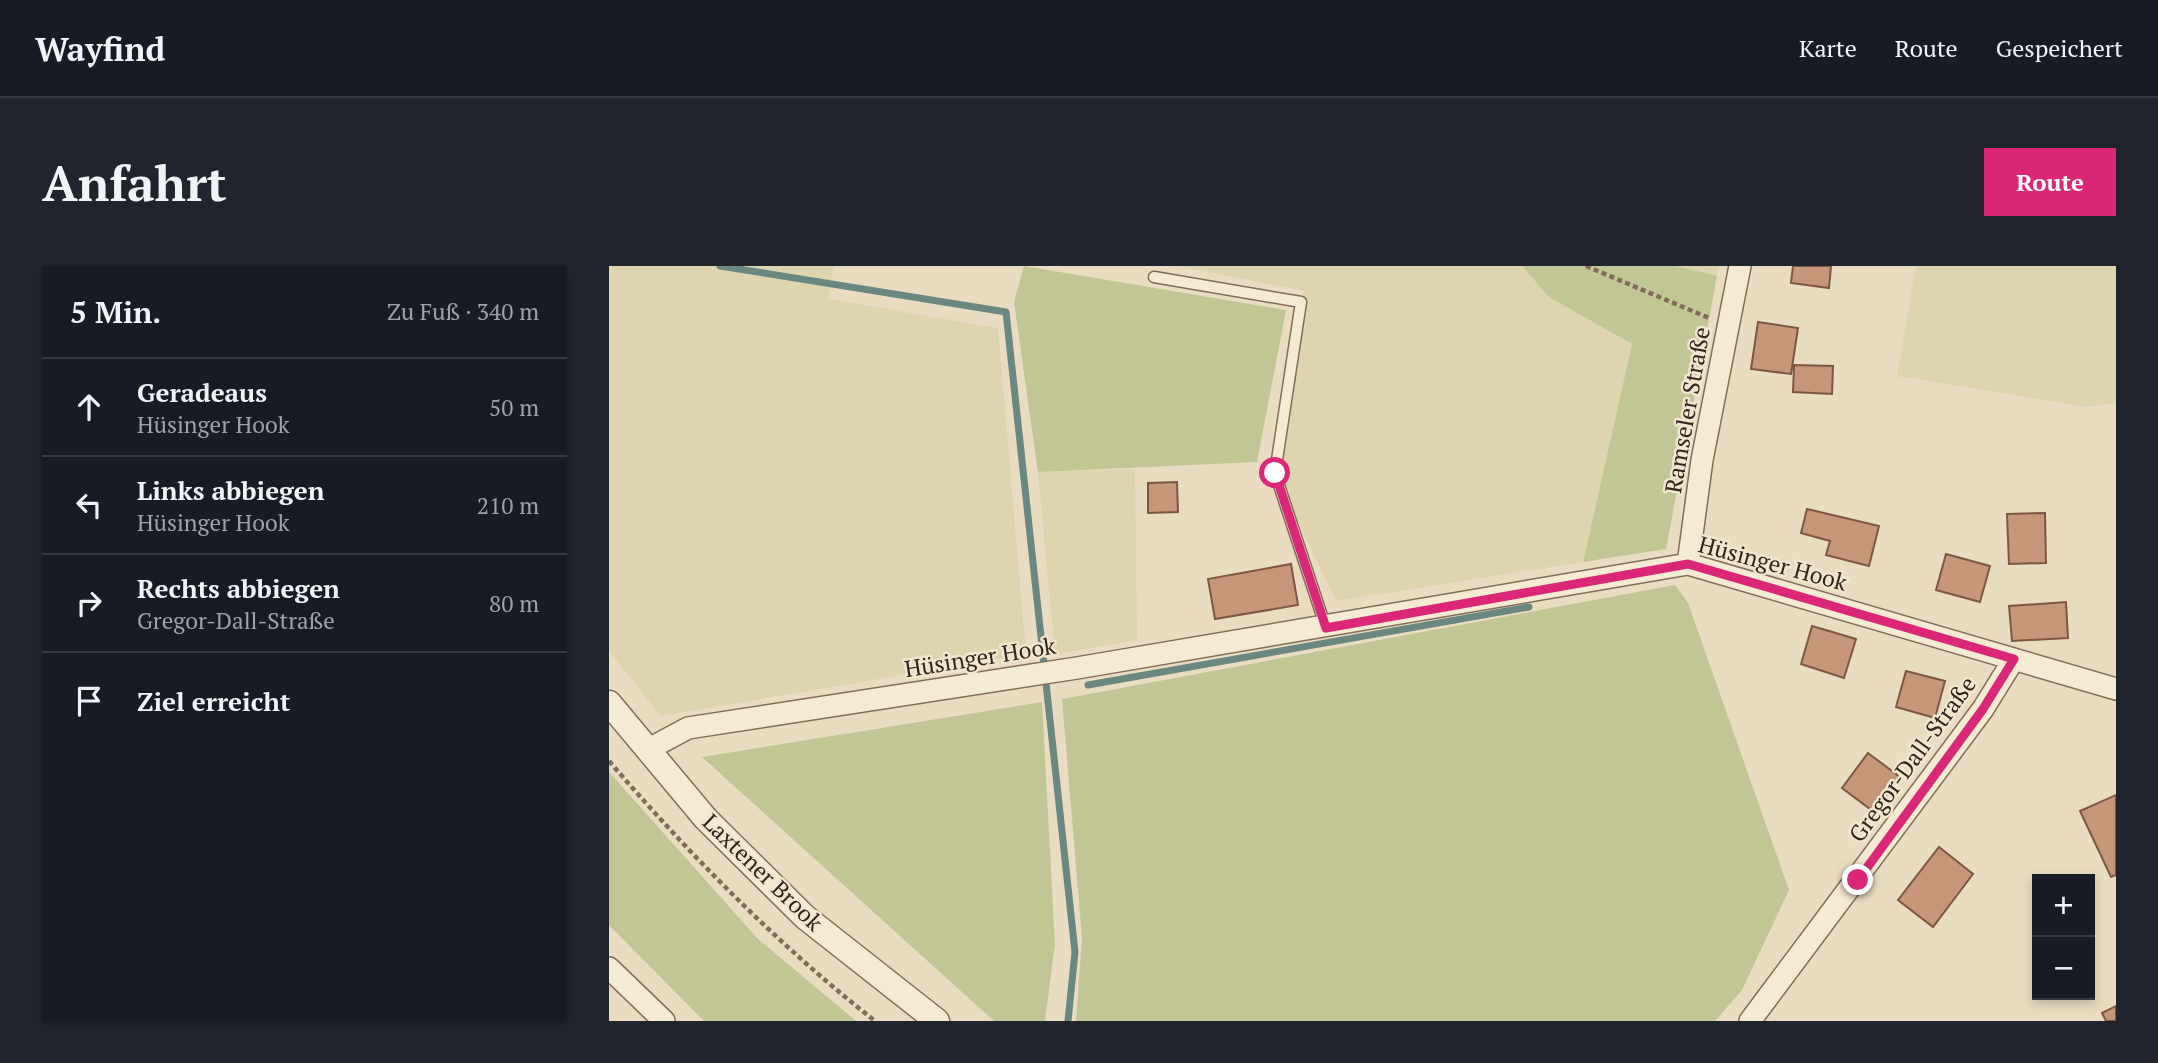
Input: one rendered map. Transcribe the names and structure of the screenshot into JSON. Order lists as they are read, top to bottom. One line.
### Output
{"streets":{"street":["Ramseler Straße","Hüsinger Hook","Gregor-Dall-Straße","Laxtener Brook"]},"crossings":[["Ramseler Straße","Hüsinger Hook"],["Hüsinger Hook","Gregor-Dall-Straße"],["Hüsinger Hook","Laxtener Brook"]],"page":{"header":"Wayfind","nav":["Karte","Route","Gespeichert"],"buttons":"Route","title":"Anfahrt","heading":["5 Min.","Zu Fuß · 340 m"],"list":[["Geradeaus","Hüsinger Hook","50 m"],["Links abbiegen","Hüsinger Hook","210 m"],["Rechts abbiegen","Gregor-Dall-Straße","80 m"],"Ziel erreicht"],"map_buttons":["+","−"]}}
